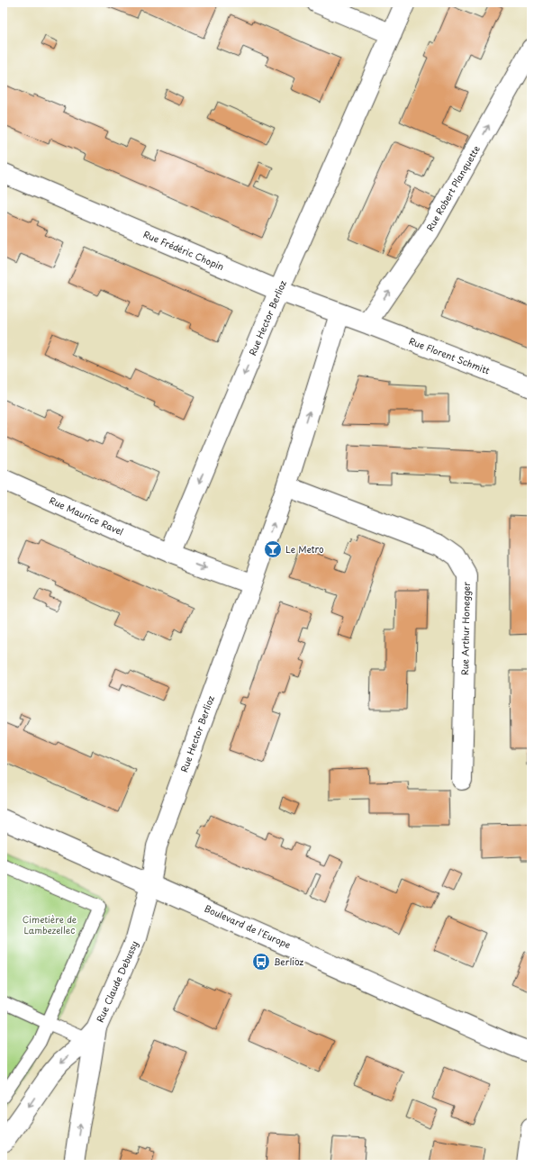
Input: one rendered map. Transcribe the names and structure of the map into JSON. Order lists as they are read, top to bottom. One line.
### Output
{"streets":{"street":["Rue Robert Planquette","Rue Frédéric Chopin","Rue Hector Berlioz","Rue Florent Schmitt","Rue Maurice Ravel","Rue Arthur Honegger","Boulevard de l'Europe","Rue Claude Debussy"]},"crossings":[["Rue Robert Planquette","Rue Frédéric Chopin"],["Rue Robert Planquette","Rue Florent Schmitt"],["Rue Frédéric Chopin","Rue Hector Berlioz"],["Rue Frédéric Chopin","Rue Florent Schmitt"],["Rue Hector Berlioz","Rue Maurice Ravel"],["Rue Hector Berlioz","Rue Arthur Honegger"],["Rue Hector Berlioz","Boulevard de l'Europe"],["Rue Hector Berlioz","Rue Claude Debussy"],["Boulevard de l'Europe","Rue Claude Debussy"]],"one_way":["Rue Robert Planquette","Rue Claude Debussy"],"parks":["Cimetière de Lambezellec"],"places":{"bar":["Le Metro"],"bus stop":["Berlioz"]}}
